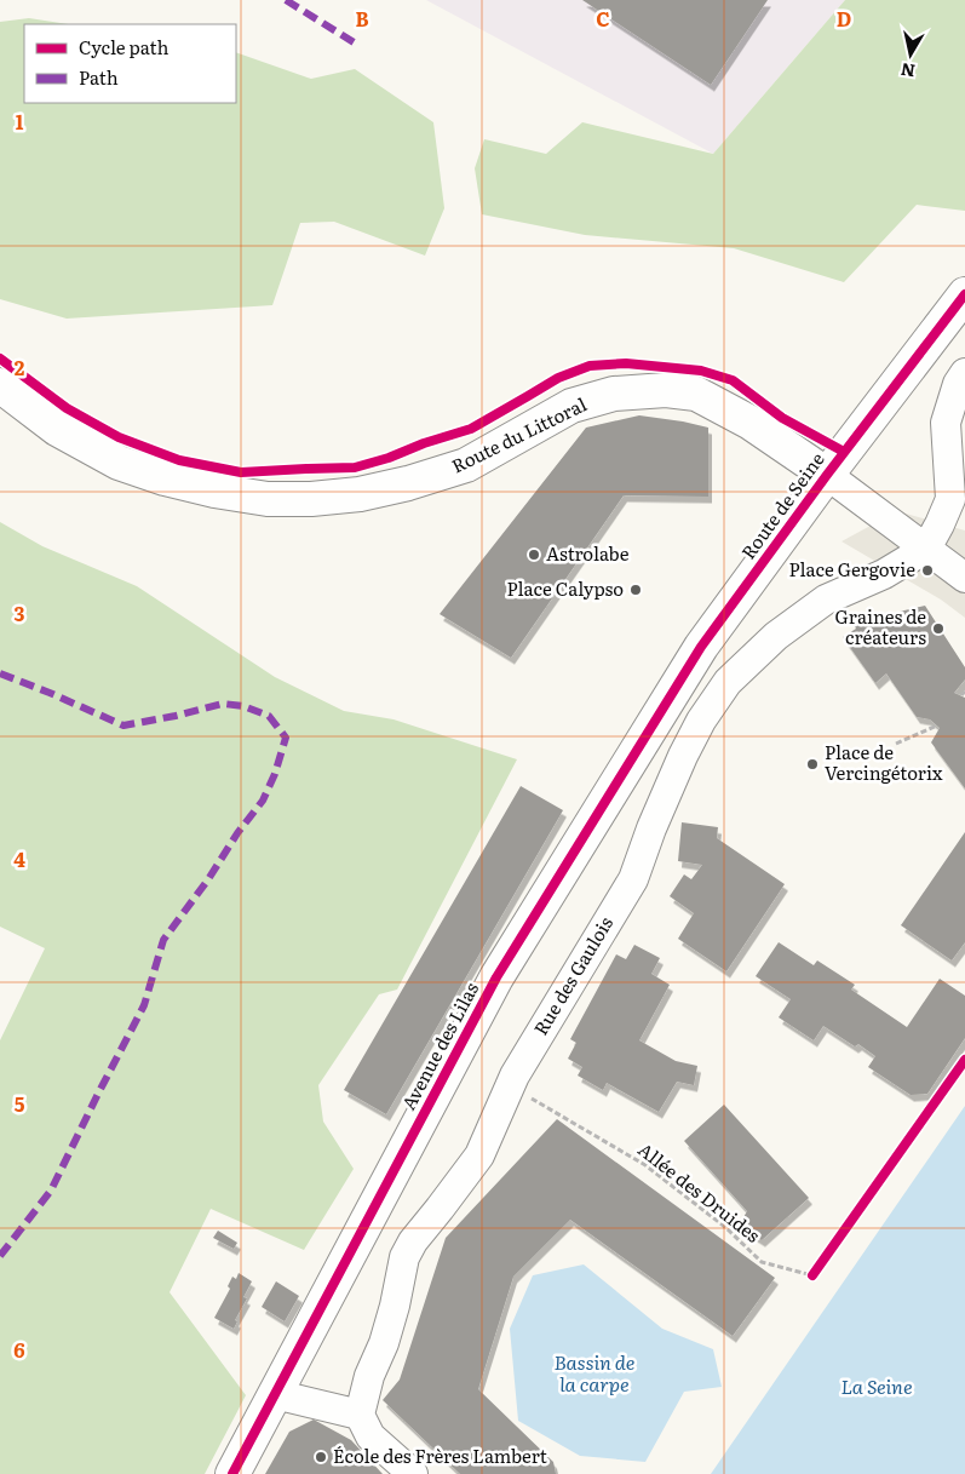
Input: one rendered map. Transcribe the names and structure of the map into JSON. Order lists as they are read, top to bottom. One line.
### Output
{"streets":{"street":["Route du Littoral","Route de Seine","Rue des Gaulois","Avenue des Lilas"],"path":["Allée des Druides"]},"crossings":[["Route du Littoral","Route de Seine"],["Route de Seine","Avenue des Lilas"],["Rue des Gaulois","Allée des Druides"]],"water":["Bassin de la carpe","La Seine"],"places":["Astrolabe","Place Gergovie","Place Calypso","Graines de créateurs","Place de Vercingétorix","École des Frères Lambert"],"legend":["Cycle path","Path"],"north":"bottom","grid":{"columns":["B","C","D"],"rows":["1","2","3","4","5","6"]}}
